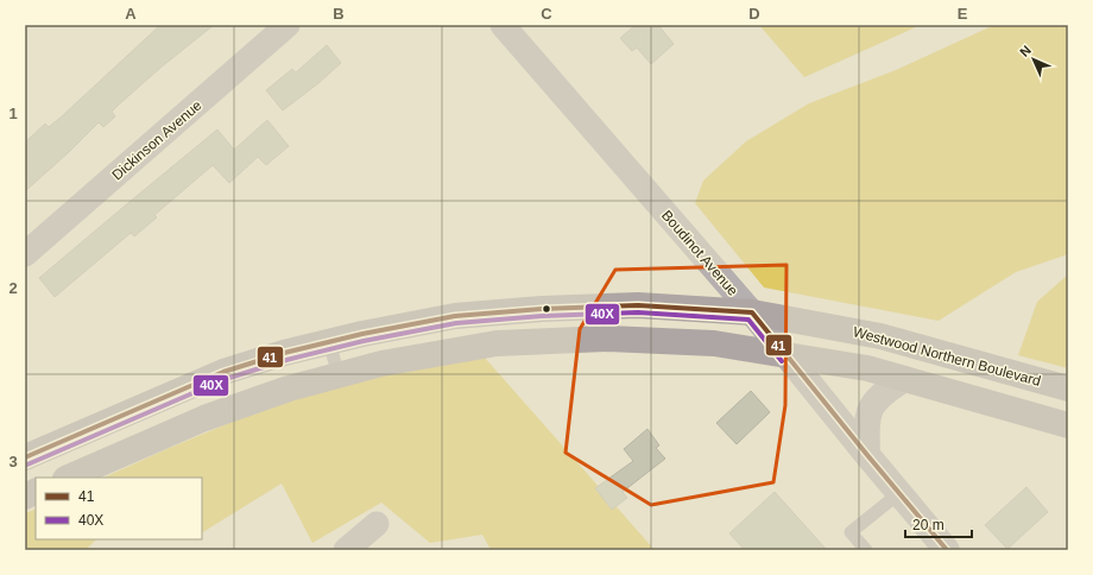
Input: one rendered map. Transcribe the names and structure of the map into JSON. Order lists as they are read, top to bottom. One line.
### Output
{"streets":{"main road":["Westwood Northern Boulevard"],"street":["Dickinson Avenue","Boudinot Avenue"]},"crossings":[["Boudinot Avenue","Westwood Northern Boulevard"]],"lines":["transit line 41","transit line 40X"],"legend":["41","40X"],"scale_bar":"20 m","north":"top left","grid":{"columns":["A","B","C","D","E"],"rows":["1","2","3"]}}
